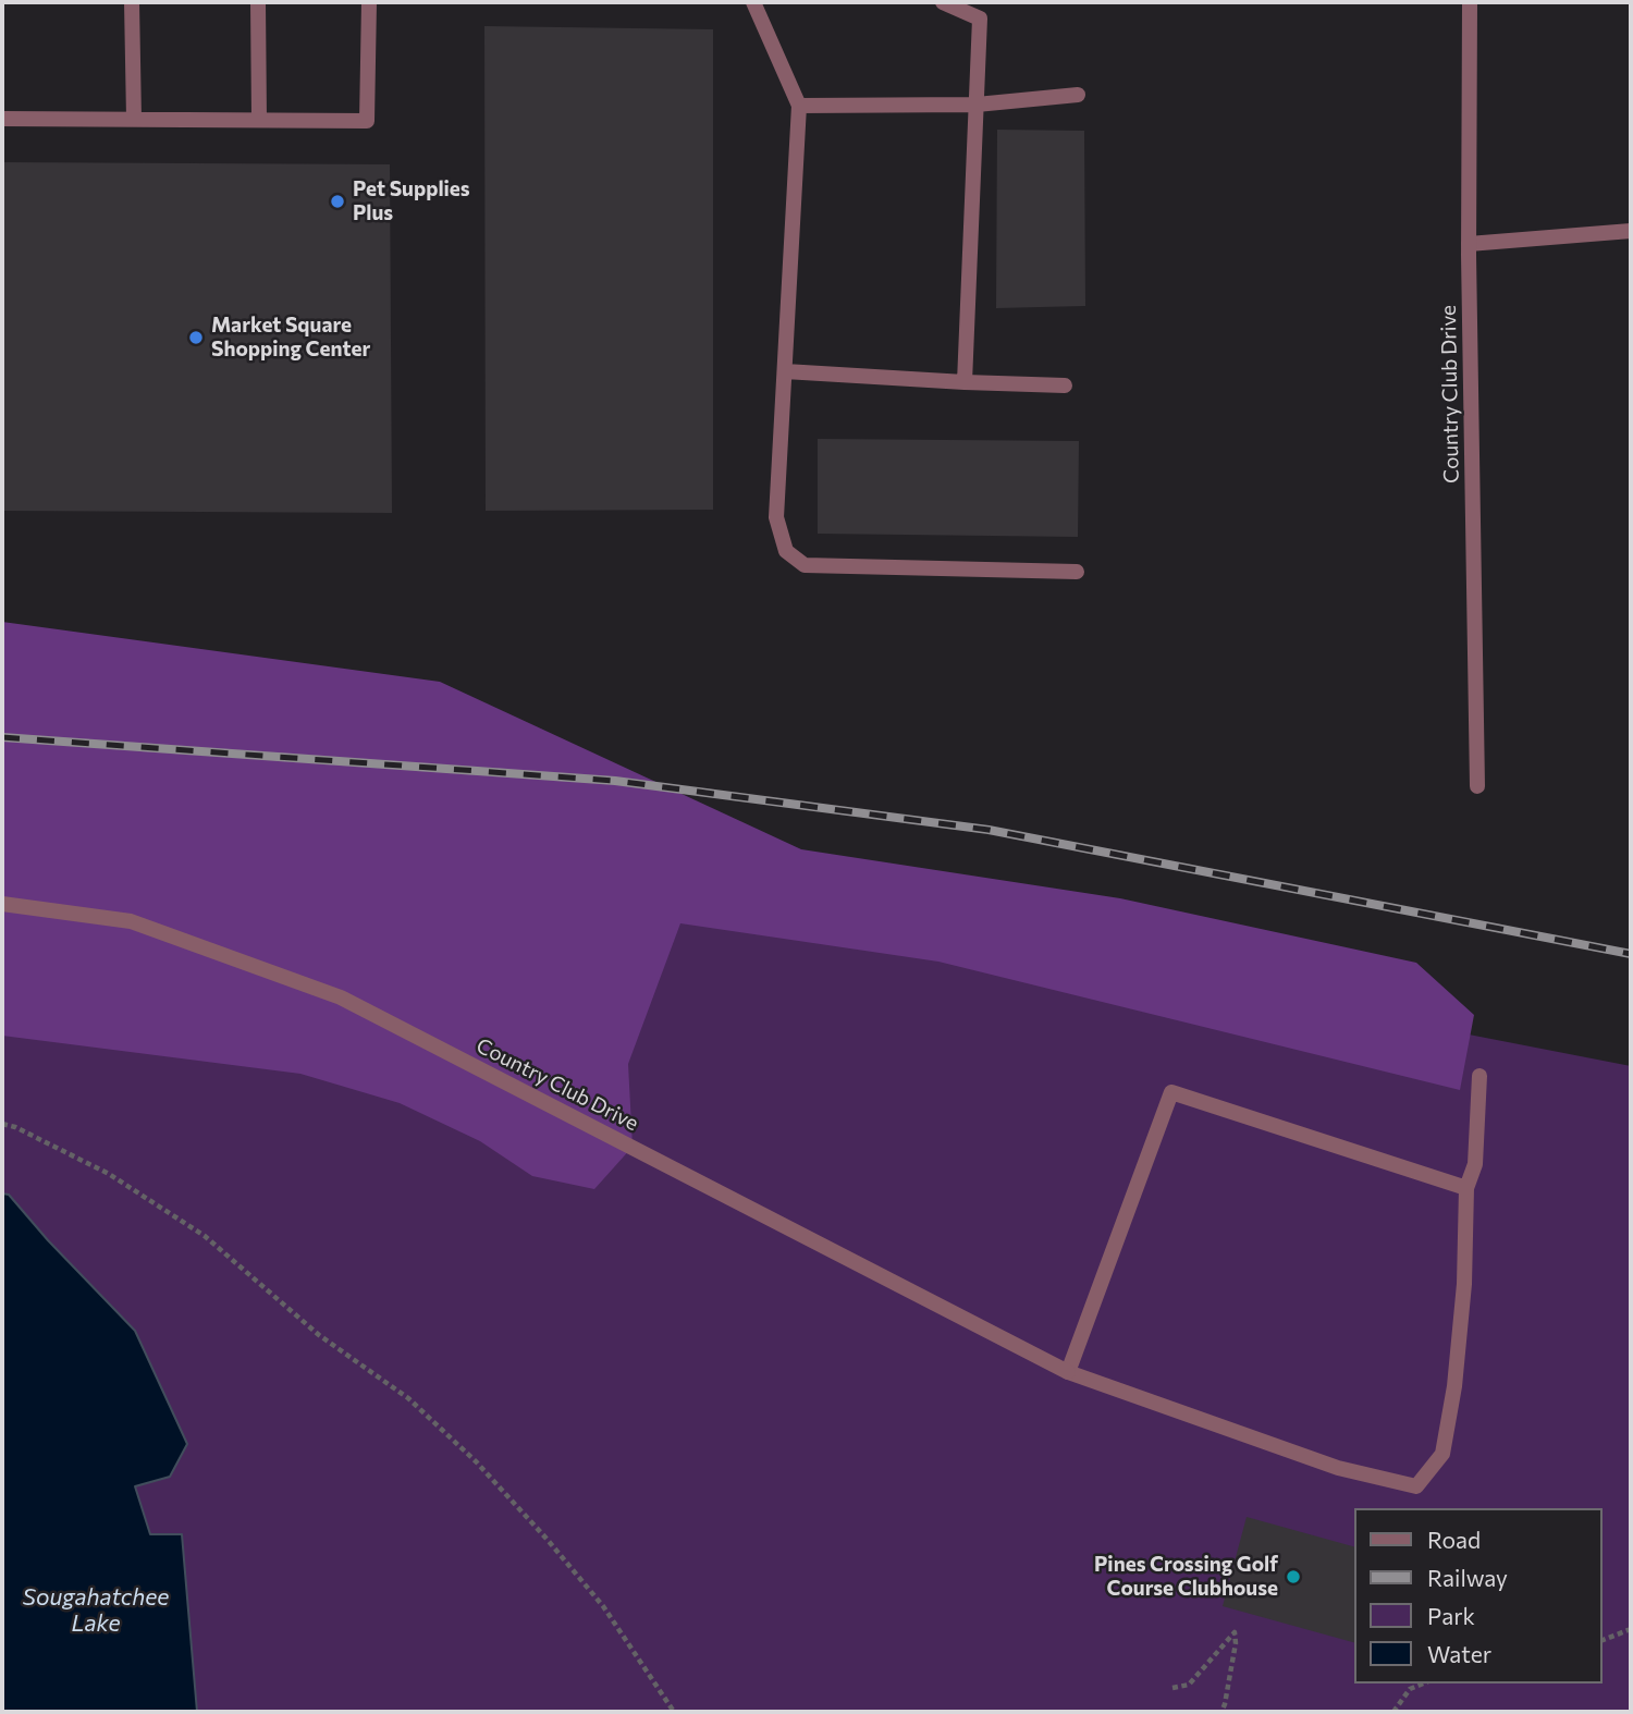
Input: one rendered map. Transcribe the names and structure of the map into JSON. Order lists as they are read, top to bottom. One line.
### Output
{"streets":{"street":["Country Club Drive"]},"water":["Sougahatchee Lake"],"places":["Pet Supplies Plus","Market Square Shopping Center","Pines Crossing Golf Course Clubhouse"],"legend":["Road","Railway","Park","Water"]}
